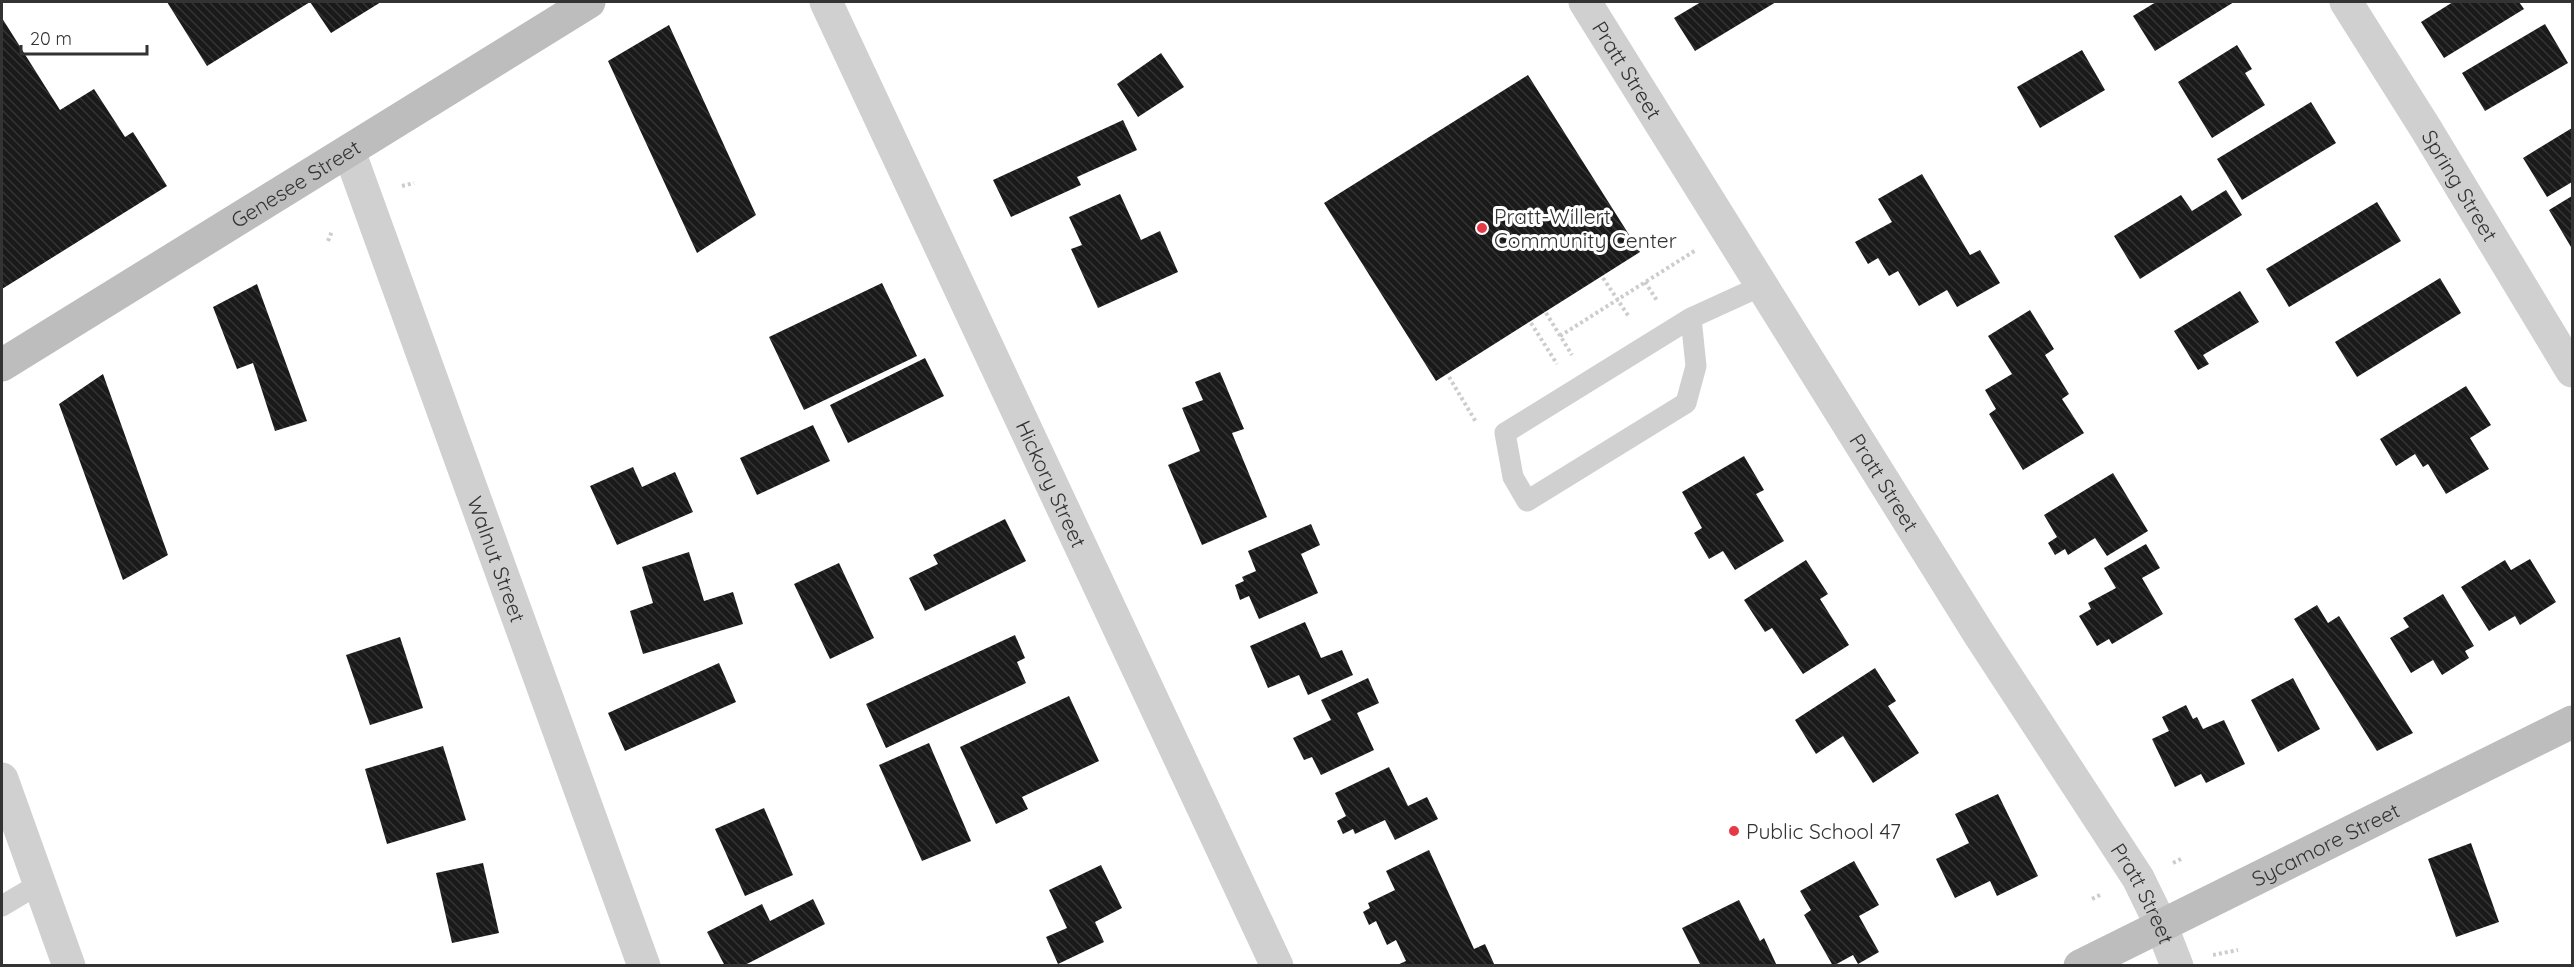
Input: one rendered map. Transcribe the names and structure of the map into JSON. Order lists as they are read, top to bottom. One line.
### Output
{"streets":{"main road":["Genesee Street","Sycamore Street"],"street":["Pratt Street","Spring Street","Hickory Street","Walnut Street"]},"crossings":[["Pratt Street","Sycamore Street"],["Genesee Street","Walnut Street"]],"places":["Pratt-Willert Community Center","Public School 47"],"scale_bar":"20 m"}
